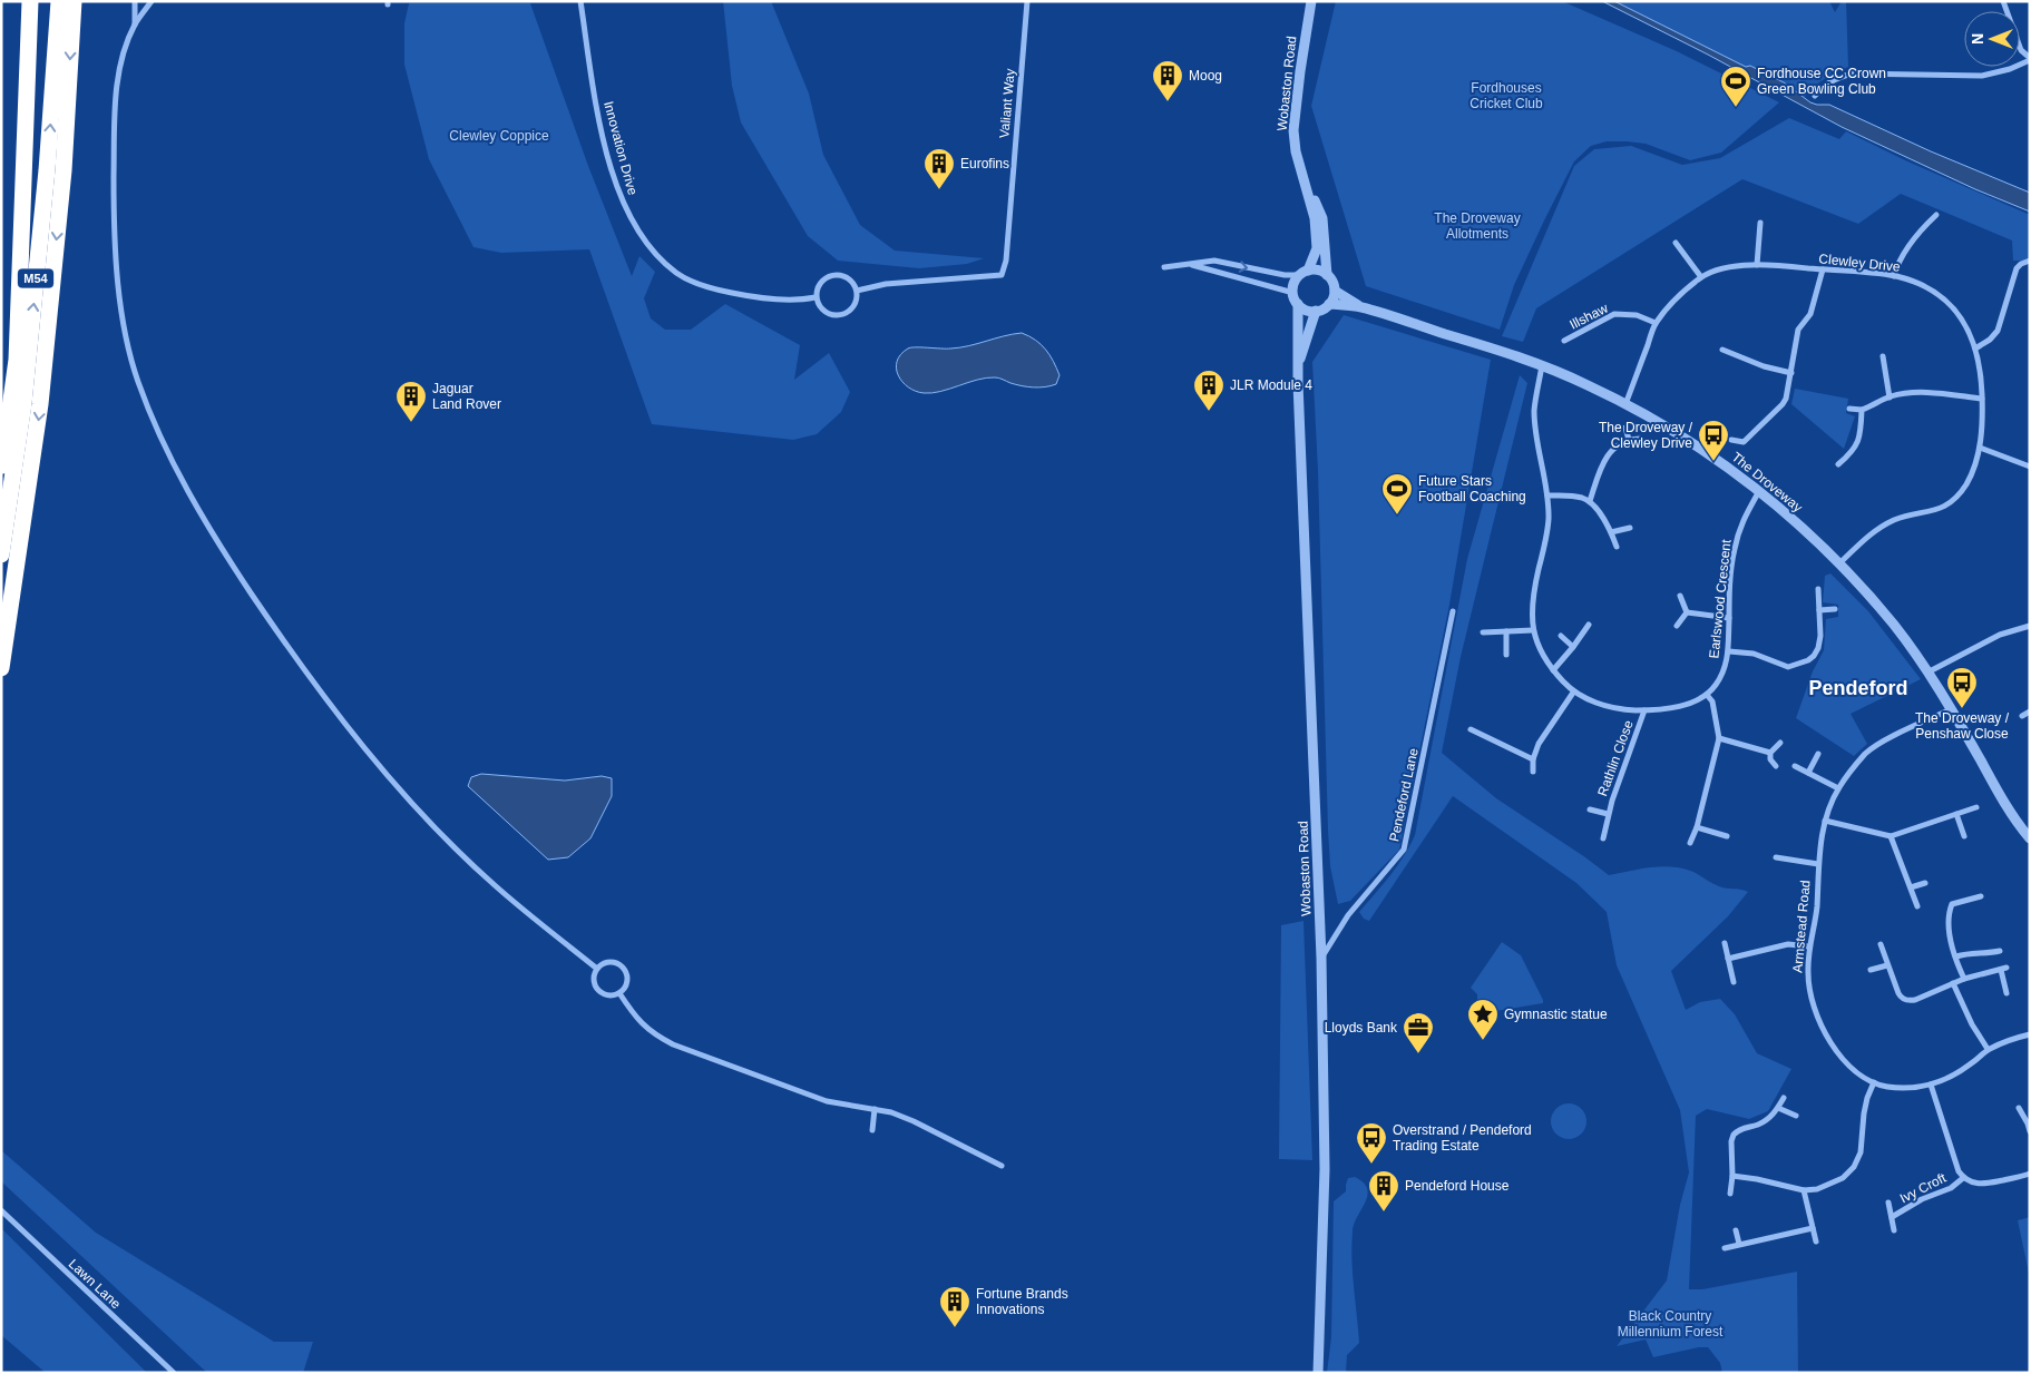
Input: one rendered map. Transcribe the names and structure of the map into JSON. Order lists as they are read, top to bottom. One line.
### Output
{"streets":{"highway":["M54"],"street":["Wobaston Road","Valiant Way","Innovation Drive","Clewley Drive","Illshaw","The Droveway","Earlswood Crescent","Rathlin Close","Pendeford Lane","Armstead Road","Ivy Croft","Lawn Lane"]},"crossings":[["Wobaston Road","The Droveway"],["Wobaston Road","Pendeford Lane"],["Valiant Way","Innovation Drive"],["Clewley Drive","Illshaw"],["Clewley Drive","The Droveway"],["The Droveway","Earlswood Crescent"],["The Droveway","Armstead Road"]],"districts":["Pendeford"],"parks":["Fordhouses Cricket Club","Clewley Coppice","The Droveway Allotments","Black Country Millennium Forest"],"places":{"building":["Moog","Eurofins","JLR Module 4","Jaguar Land Rover","Pendeford House","Fortune Brands Innovations"],"sports":["Fordhouse CC Crown Green Bowling Club","Future Stars Football Coaching"],"bus stop":["The Droveway / Clewley Drive","The Droveway / Penshaw Close","Overstrand / Pendeford Trading Estate"],"place":["Gymnastic statue"],"office":["Lloyds Bank"]},"north":"left"}
